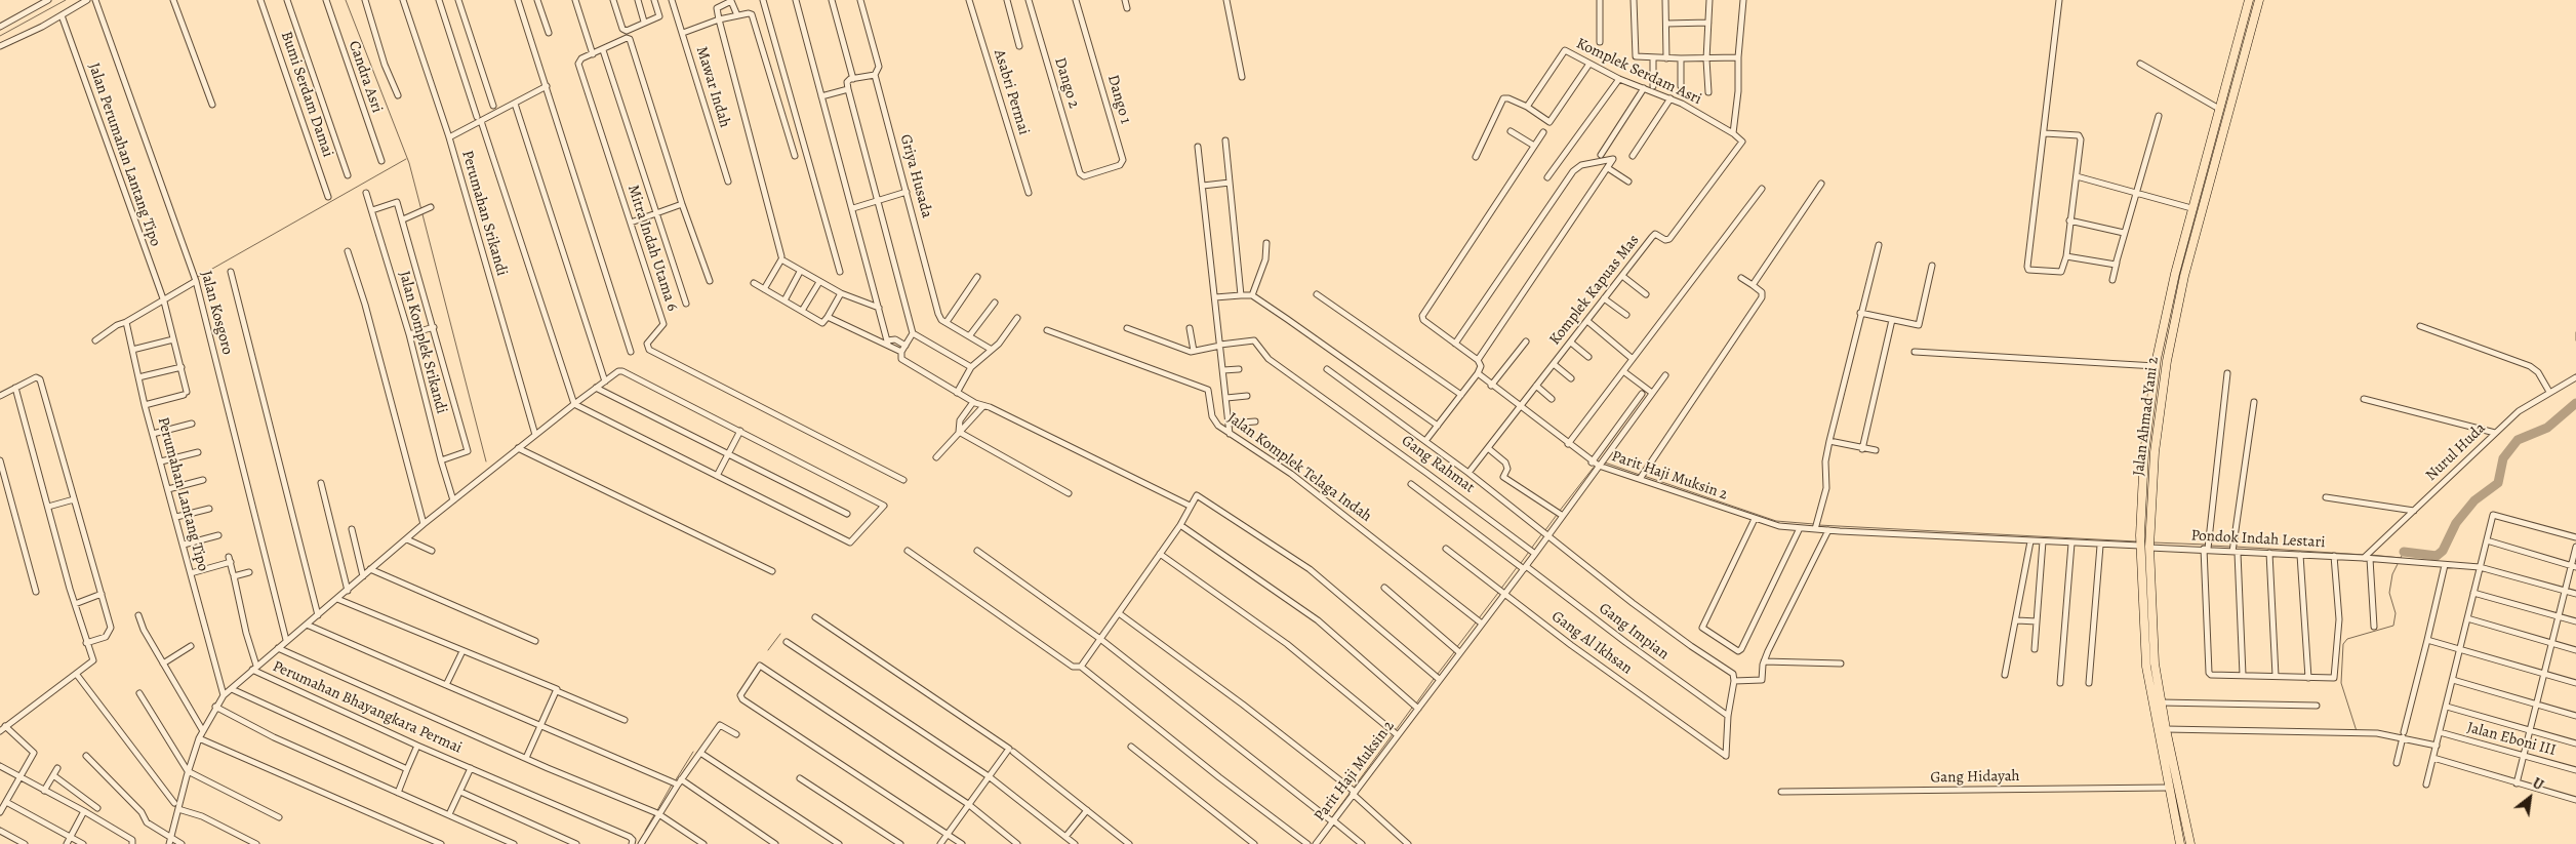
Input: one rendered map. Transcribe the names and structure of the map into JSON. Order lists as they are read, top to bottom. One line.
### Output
{"streets":{"highway":["Jalan Ahmad Yani 2"],"street":["Komplek Serdam Asri","Candra Asri","Dango 2","Mawar Indah","Asabri Permai","Bumi Serdam Damai","Dango 1","Jalan Perumahan Lantang Tipo","Griya Husada","Perumahan Srikandi","Mitra Indah Utama 6","Komplek Kapuas Mas","Jalan Kosgoro","Jalan Komplek Srikandi","Nurul Huda","Gang Rahmat","Jalan Komplek Telaga Indah","Parit Haji Muksin 2","Perumahan Lantang Tipo","Pondok Indah Lestari","Gang Impian","Gang Al Ikhsan","Perumahan Bhayangkara Permai","Jalan Eboni III","Gang Hidayah"]},"crossings":[["Komplek Serdam Asri","Komplek Kapuas Mas"],["Dango 2","Dango 1"],["Jalan Perumahan Lantang Tipo","Perumahan Lantang Tipo"],["Jalan Ahmad Yani 2","Parit Haji Muksin 2"],["Jalan Ahmad Yani 2","Pondok Indah Lestari"],["Jalan Ahmad Yani 2","Gang Hidayah"],["Nurul Huda","Pondok Indah Lestari"],["Gang Rahmat","Parit Haji Muksin 2"],["Jalan Komplek Telaga Indah","Parit Haji Muksin 2"],["Parit Haji Muksin 2","Gang Impian"],["Parit Haji Muksin 2","Gang Al Ikhsan"],["Gang Impian","Gang Al Ikhsan"]],"north":"top right"}
